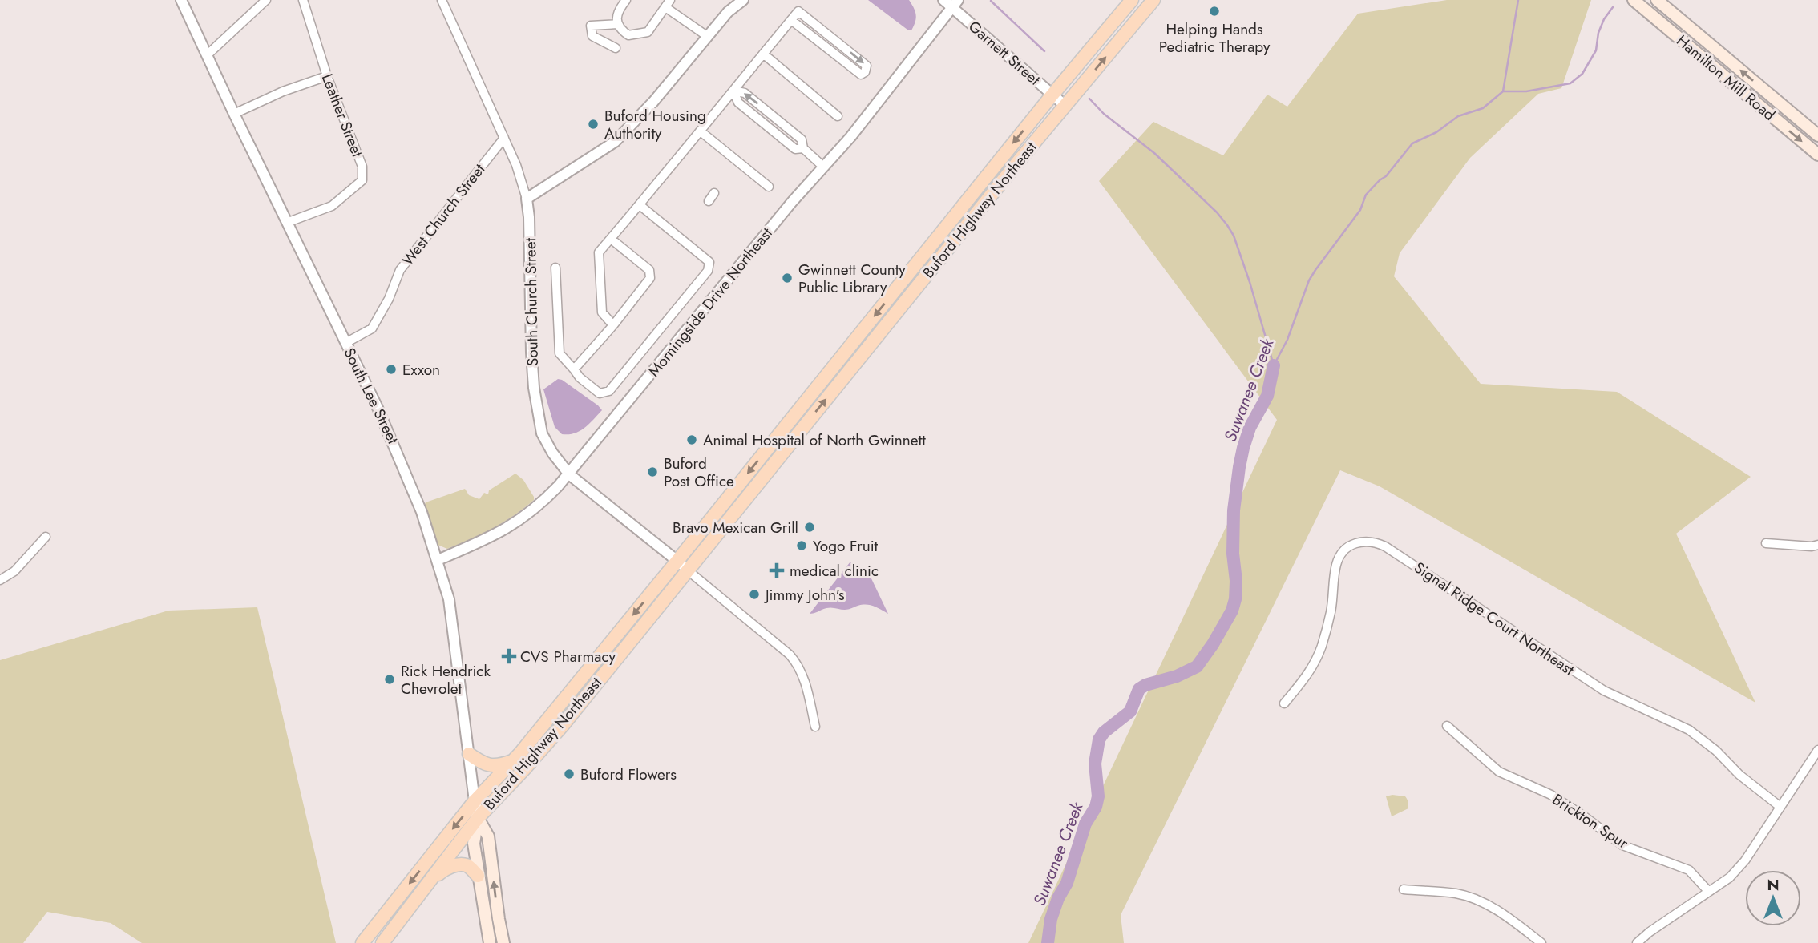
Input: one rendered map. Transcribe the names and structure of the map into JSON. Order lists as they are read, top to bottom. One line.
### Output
{"streets":{"main road":["Hamilton Mill Road","Buford Highway Northeast","South Lee Street"],"street":["Garnett Street","Leather Street","West Church Street","South Church Street","Morningside Drive Northeast","Signal Ridge Court Northeast","Brickton Spur"]},"crossings":[["Garnett Street","Buford Highway Northeast"],["Garnett Street","Morningside Drive Northeast"],["Leather Street","South Lee Street"],["Buford Highway Northeast","South Church Street"],["Buford Highway Northeast","South Lee Street"],["West Church Street","South Church Street"],["West Church Street","South Lee Street"],["South Church Street","Morningside Drive Northeast"],["Morningside Drive Northeast","South Lee Street"]],"water":["Suwanee Creek"],"places":{"other":["Helping Hands Pediatric Therapy","Buford Housing Authority","Gwinnett County Public Library","Exxon","Animal Hospital of North Gwinnett","Buford Post Office","Bravo Mexican Grill","Yogo Fruit","Jimmy John's","Rick Hendrick Chevrolet","Buford Flowers"],"health":["medical clinic","CVS Pharmacy"]},"north":"top"}
